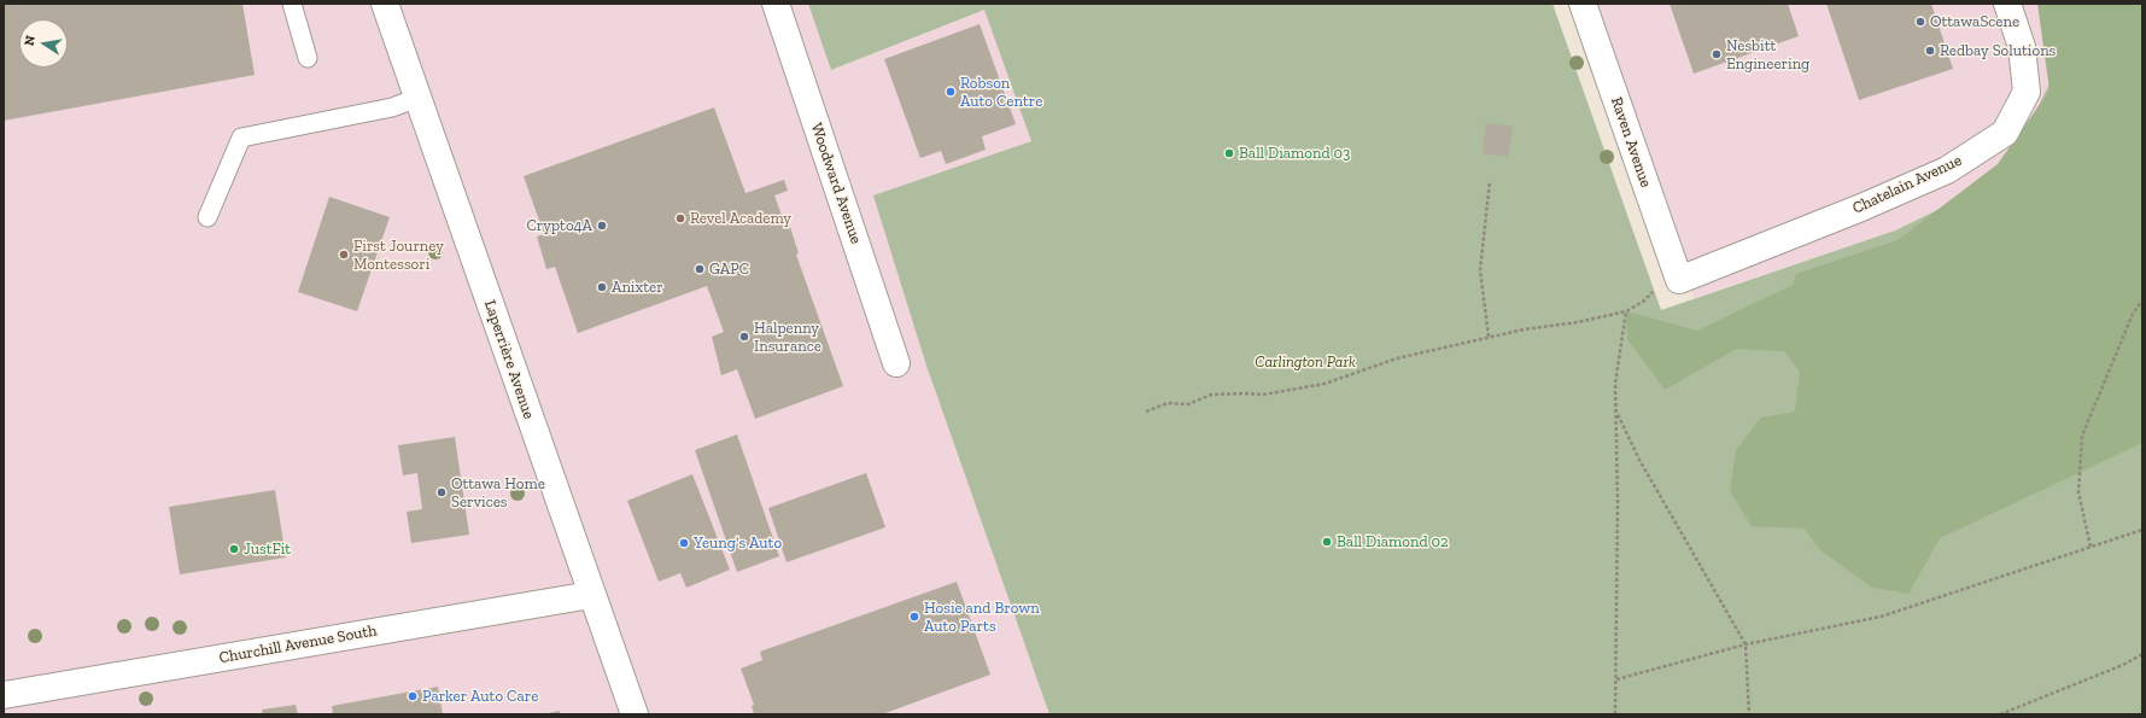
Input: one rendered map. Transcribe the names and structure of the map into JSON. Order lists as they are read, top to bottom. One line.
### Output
{"streets":{"street":["Raven Avenue","Woodward Avenue","Chatelain Avenue","Laperrière Avenue","Churchill Avenue South"]},"crossings":[["Raven Avenue","Chatelain Avenue"],["Laperrière Avenue","Churchill Avenue South"]],"parks":["Carlington Park"],"places":["OttawaScene","Redbay Solutions","Nesbitt Engineering","Robson Auto Centre","Ball Diamond 03","Revel Academy","Crypto4A","First Journey Montessori","GAPC","Anixter","Halpenny Insurance","Ottawa Home Services","Ball Diamond 02","Yeung's Auto","JustFit","Hosie and Brown Auto Parts","Parker Auto Care"],"north":"left"}
